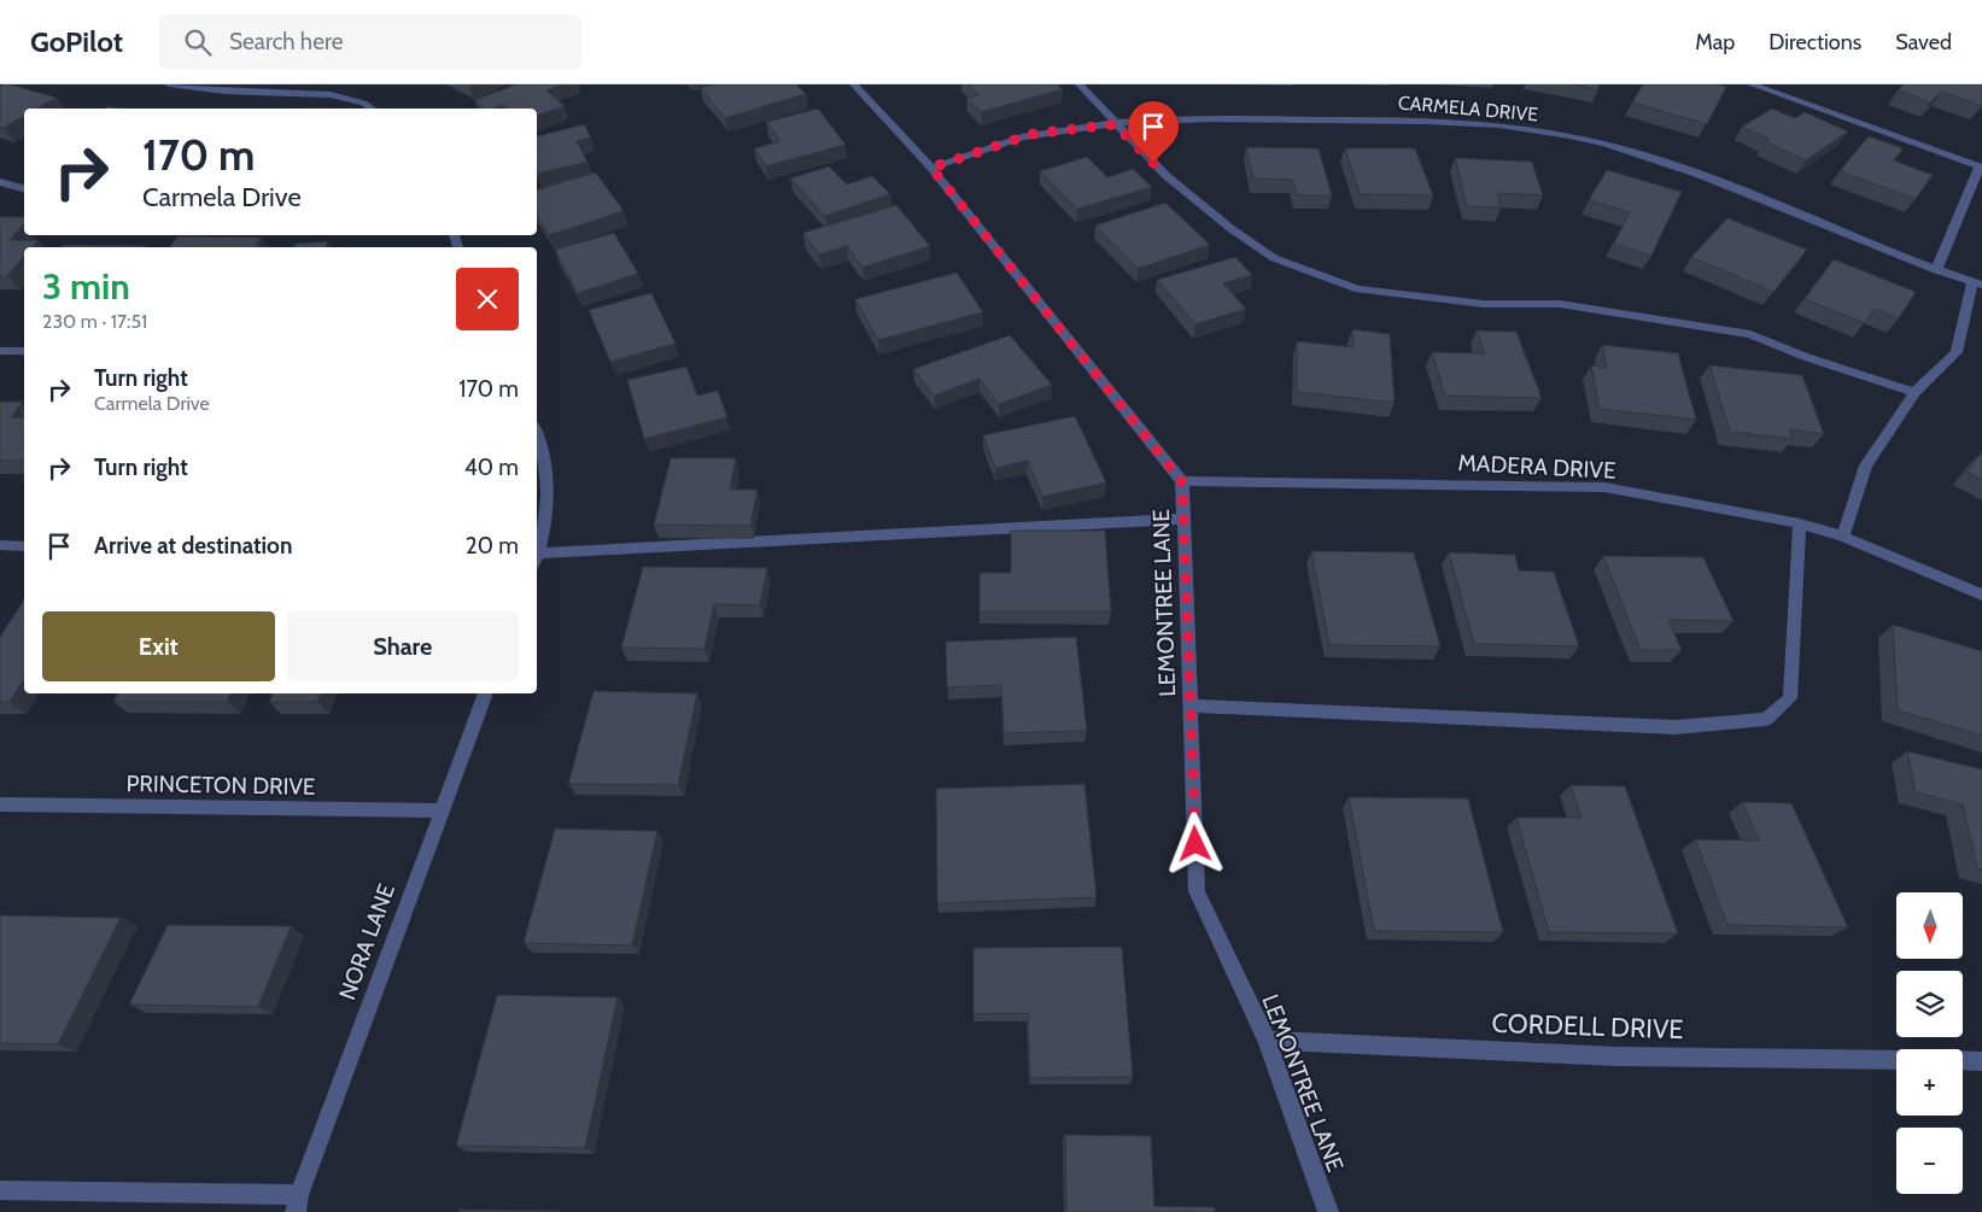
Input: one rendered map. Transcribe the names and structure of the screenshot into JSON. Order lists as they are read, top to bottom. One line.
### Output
{"streets":{"street":["CARMELA DRIVE","MADERA DRIVE","LEMONTREE LANE","PRINCETON DRIVE","NORA LANE","CORDELL DRIVE"]},"crossings":[["CARMELA DRIVE","LEMONTREE LANE"],["MADERA DRIVE","LEMONTREE LANE"],["LEMONTREE LANE","CORDELL DRIVE"],["PRINCETON DRIVE","NORA LANE"]],"north":"bottom","page":{"header":"GoPilot","search":"Search here","nav":["Map","Directions","Saved"],"turn":["170 m","Carmela Drive"],"heading":["3 min","230 m · 17:51"],"list":[{"name":"Turn right","note":"Carmela Drive","value":"170 m"},{"name":"Turn right","value":"40 m"},{"name":"Arrive at destination","value":"20 m"}],"buttons":["Exit","Share"],"map_buttons":["+","−"]}}
